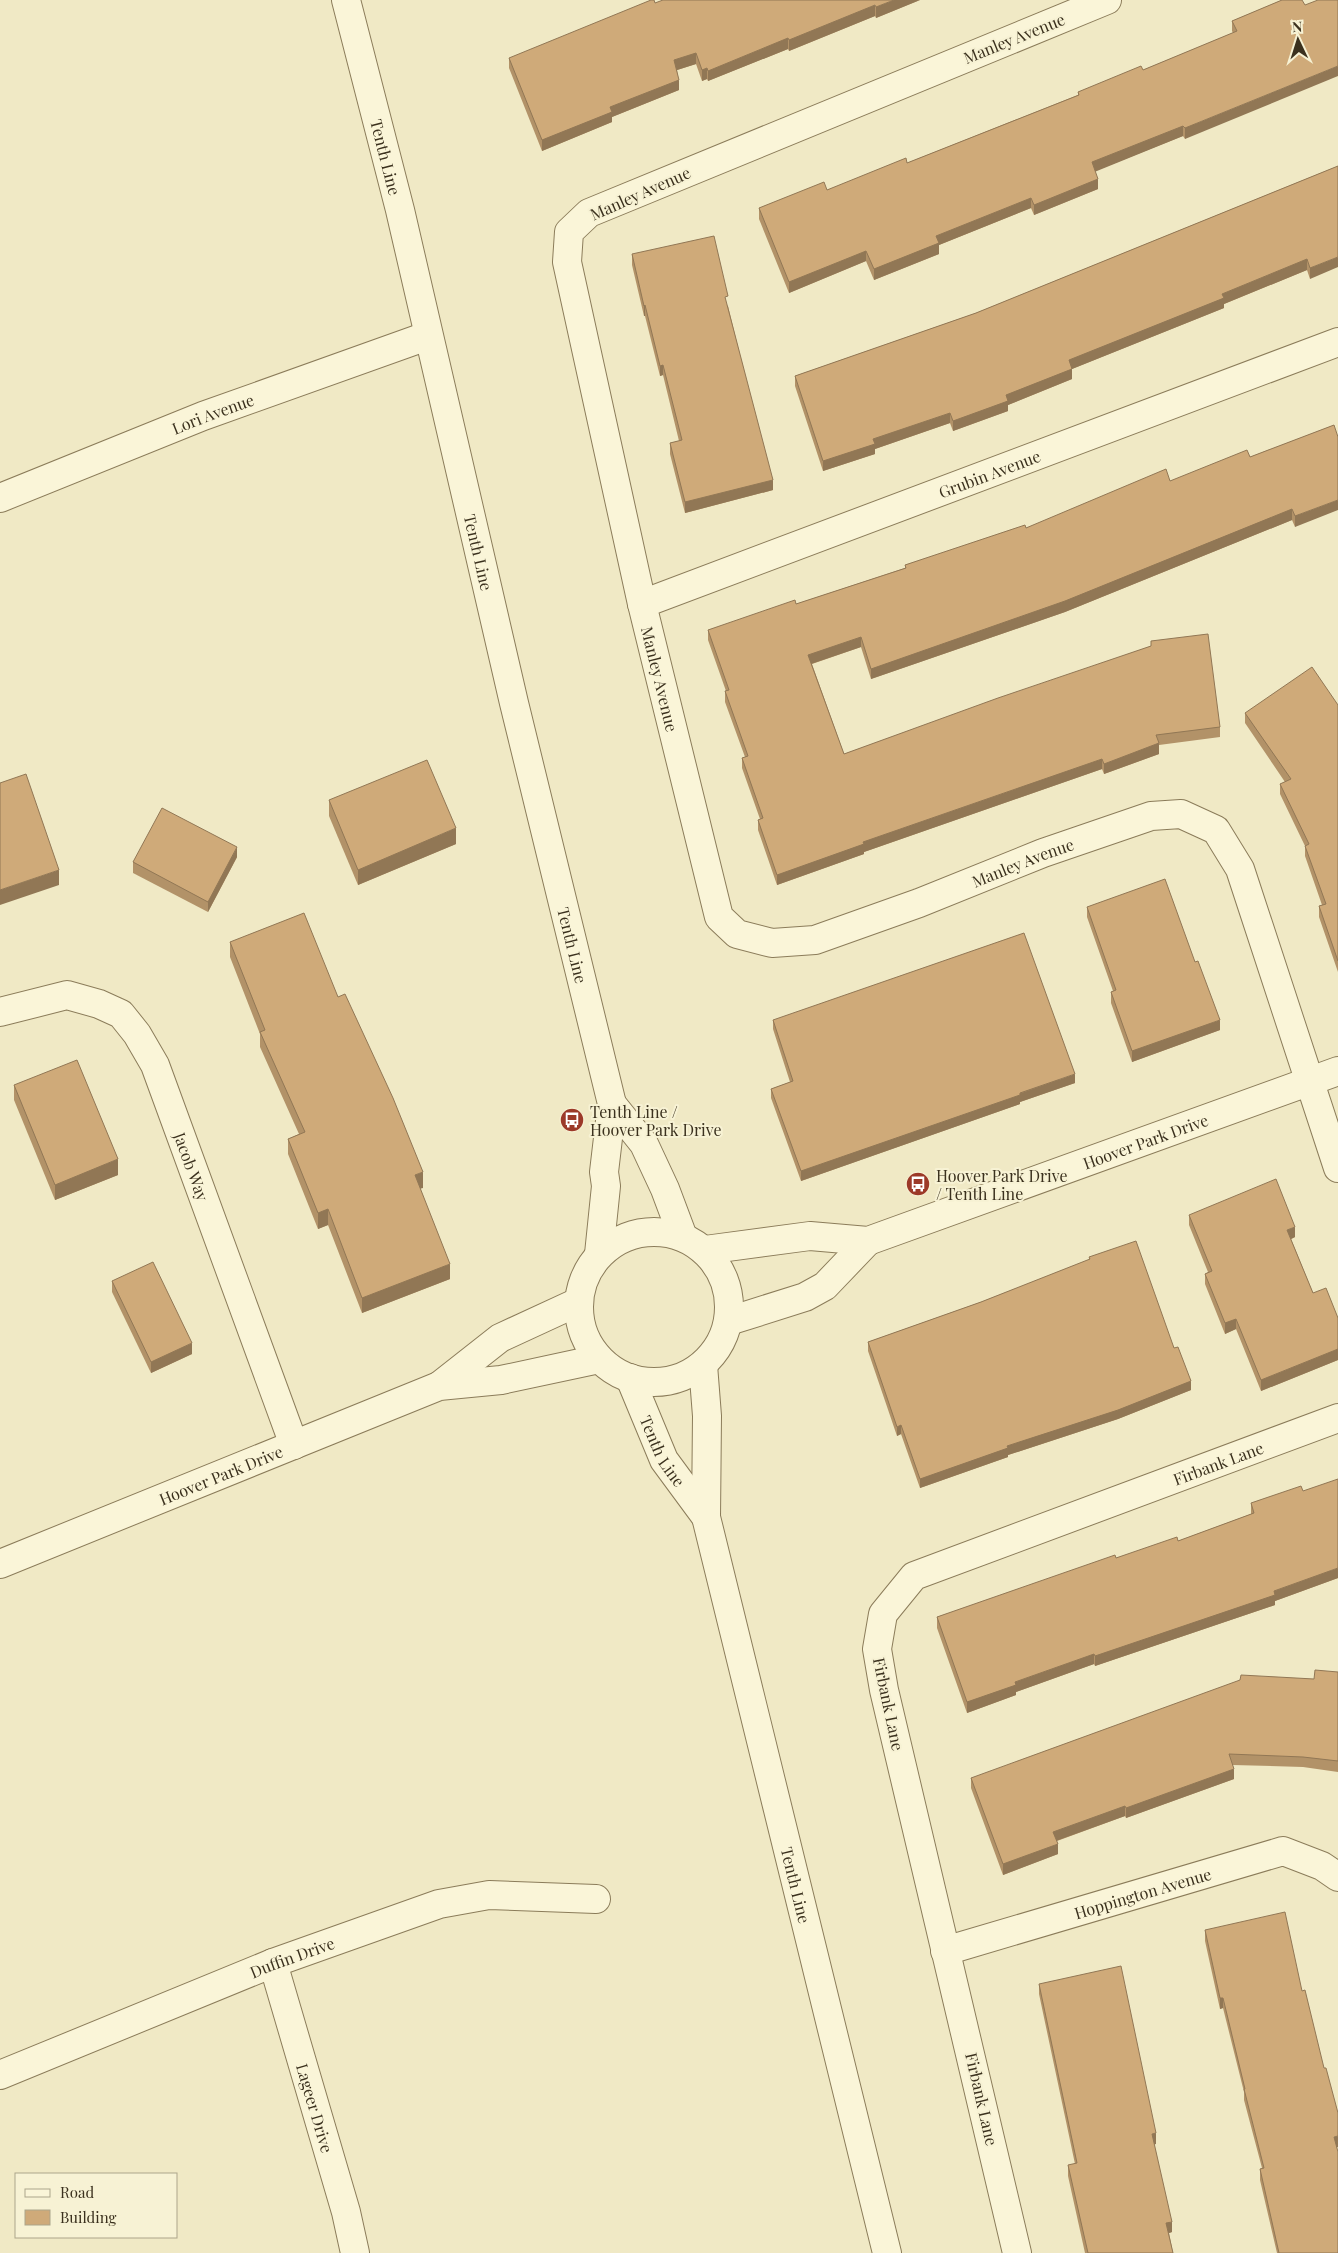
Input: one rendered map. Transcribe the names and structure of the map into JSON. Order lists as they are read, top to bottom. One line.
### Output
{"streets":{"street":["Manley Avenue","Tenth Line","Lori Avenue","Grubin Avenue","Hoover Park Drive","Jacob Way","Firbank Lane","Hoppington Avenue","Duffin Drive","Lageer Drive"]},"crossings":[["Manley Avenue","Grubin Avenue"],["Manley Avenue","Hoover Park Drive"],["Tenth Line","Lori Avenue"],["Tenth Line","Hoover Park Drive"],["Hoover Park Drive","Jacob Way"],["Firbank Lane","Hoppington Avenue"],["Duffin Drive","Lageer Drive"]],"places":{"bus stop":["Tenth Line / Hoover Park Drive","Hoover Park Drive / Tenth Line"]},"legend":["Road","Building"],"north":"top"}
